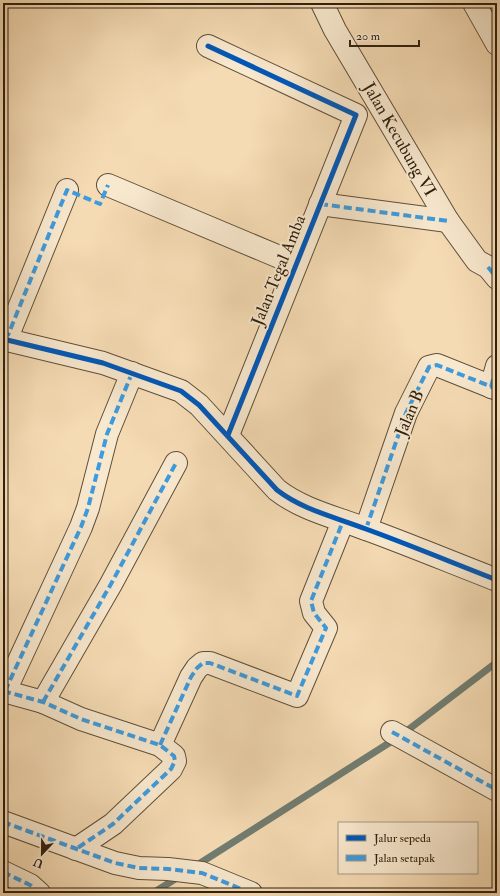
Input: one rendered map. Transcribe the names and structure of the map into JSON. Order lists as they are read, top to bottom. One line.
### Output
{"streets":{"street":["Jalan Kecubung VI","Jalan Tegal Amba","Jalan B"]},"legend":["Jalur sepeda","Jalan setapak"],"scale_bar":"20 m","north":"bottom"}
